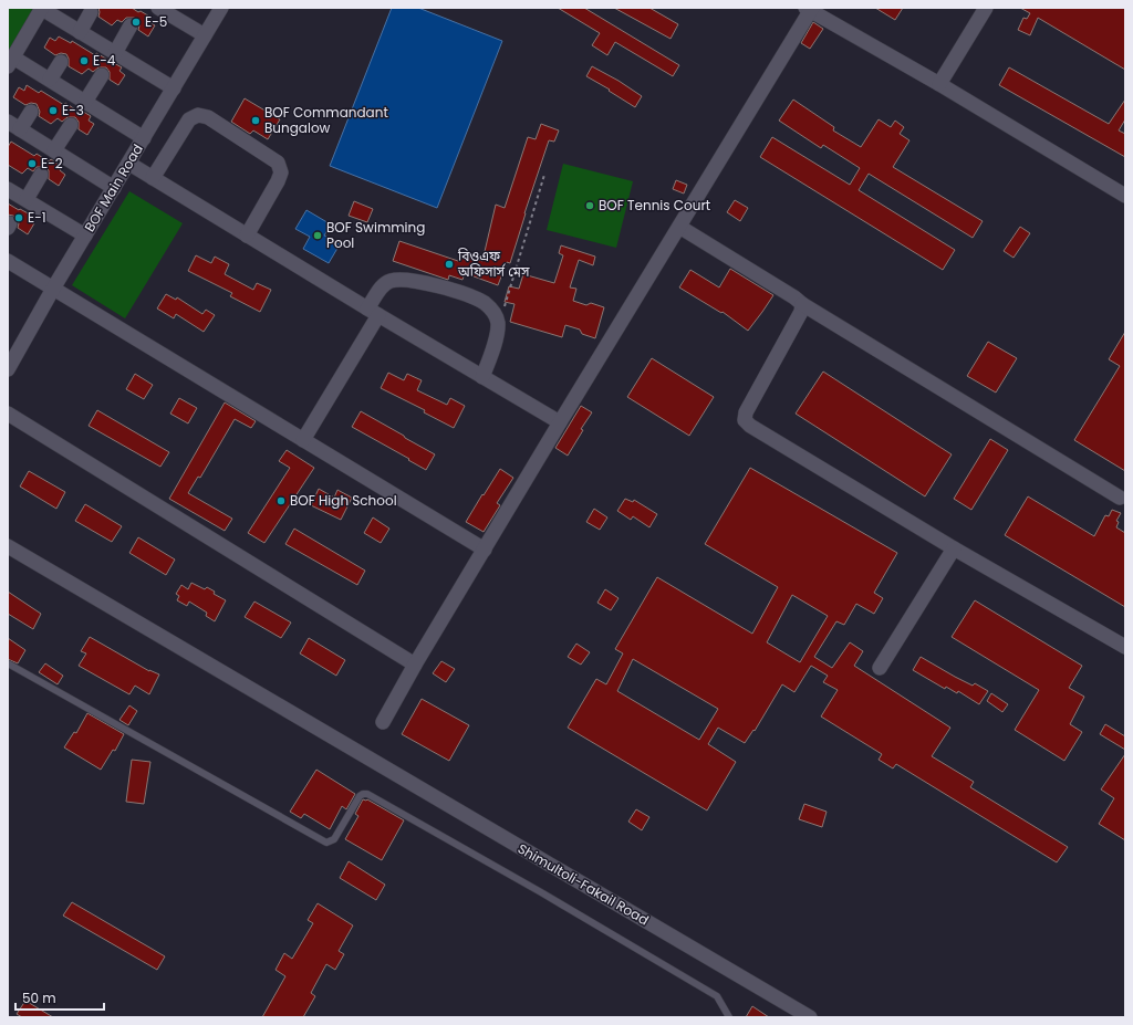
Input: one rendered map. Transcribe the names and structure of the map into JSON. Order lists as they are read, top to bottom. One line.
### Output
{"streets":{"street":["BOF Main Road","Shimultoli-Fakail Road"]},"places":["E-5","E-4","E-3","BOF Commandant Bungalow","E-2","BOF Tennis Court","E-1","BOF Swimming Pool","বিওএফ অফিসার্স মেস","BOF High School"],"scale_bar":"50 m"}
